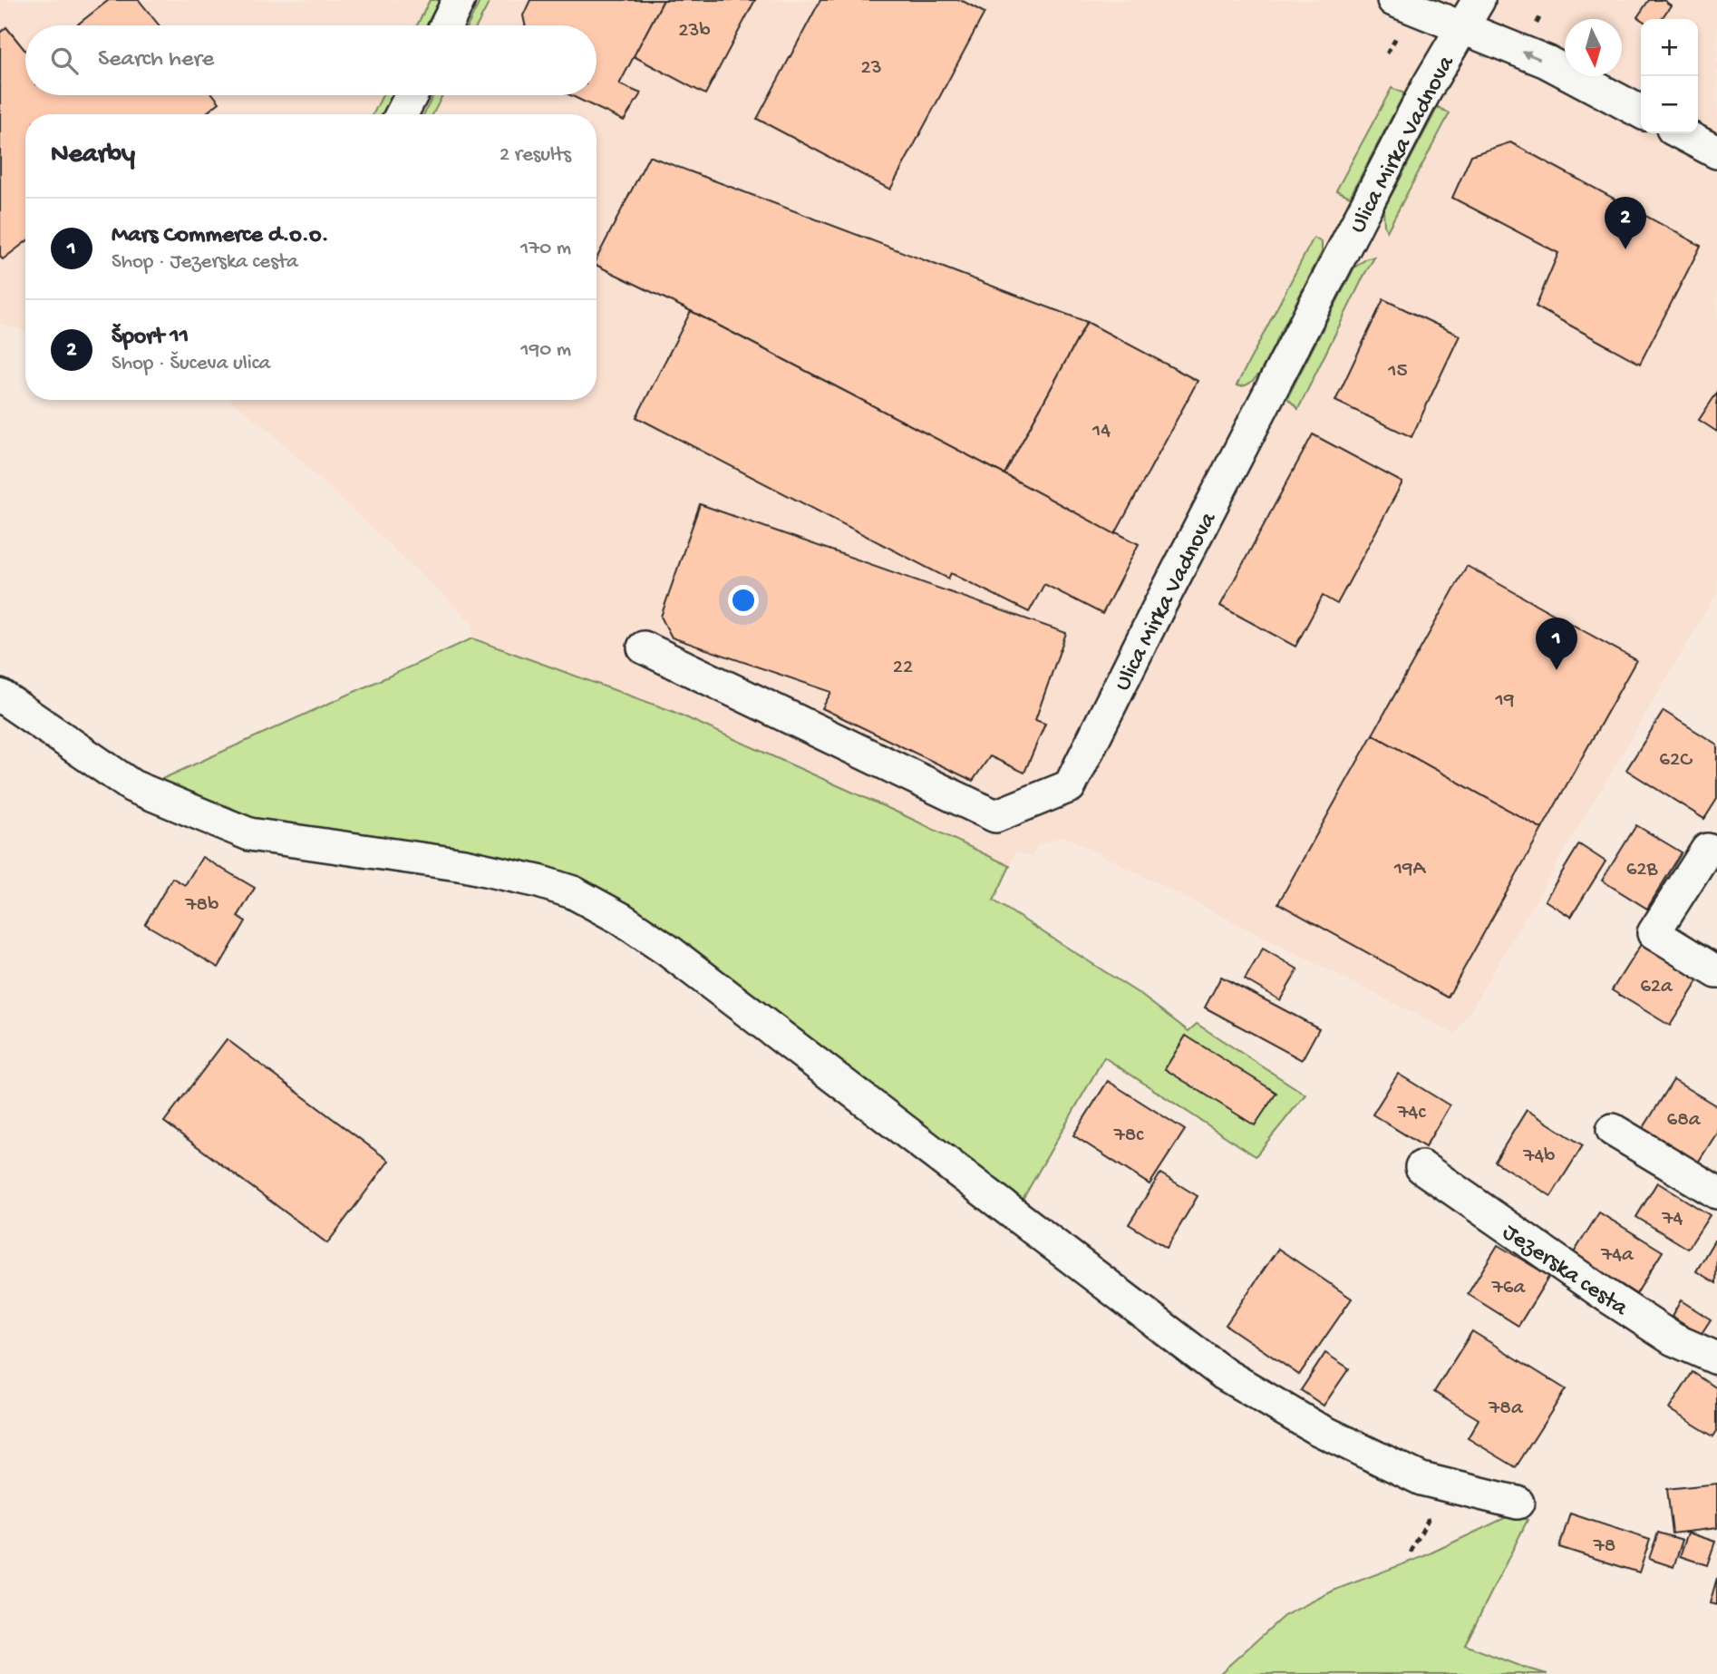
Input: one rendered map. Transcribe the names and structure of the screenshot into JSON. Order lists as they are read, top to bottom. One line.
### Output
{"streets":{"street":["Ulica Mirka Vadnova","Jezerska cesta"]},"house_numbers":["23b","23","15","14","22","19","62C","19A","62B","78b","62a","74c","68a","78c","74b","74","74a","76a","78a","78"],"north":"bottom","page":{"map_buttons":["+","−"],"search":"Search here","heading":["Nearby","2 results"],"pins":["2","1"],"list":[{"mark":"1","name":"Mars Commerce d.o.o.","note":"Shop · Jezerska cesta","value":"170 m"},{"mark":"2","name":"Šport 11","note":"Shop · Šuceva ulica","value":"190 m"}]}}
